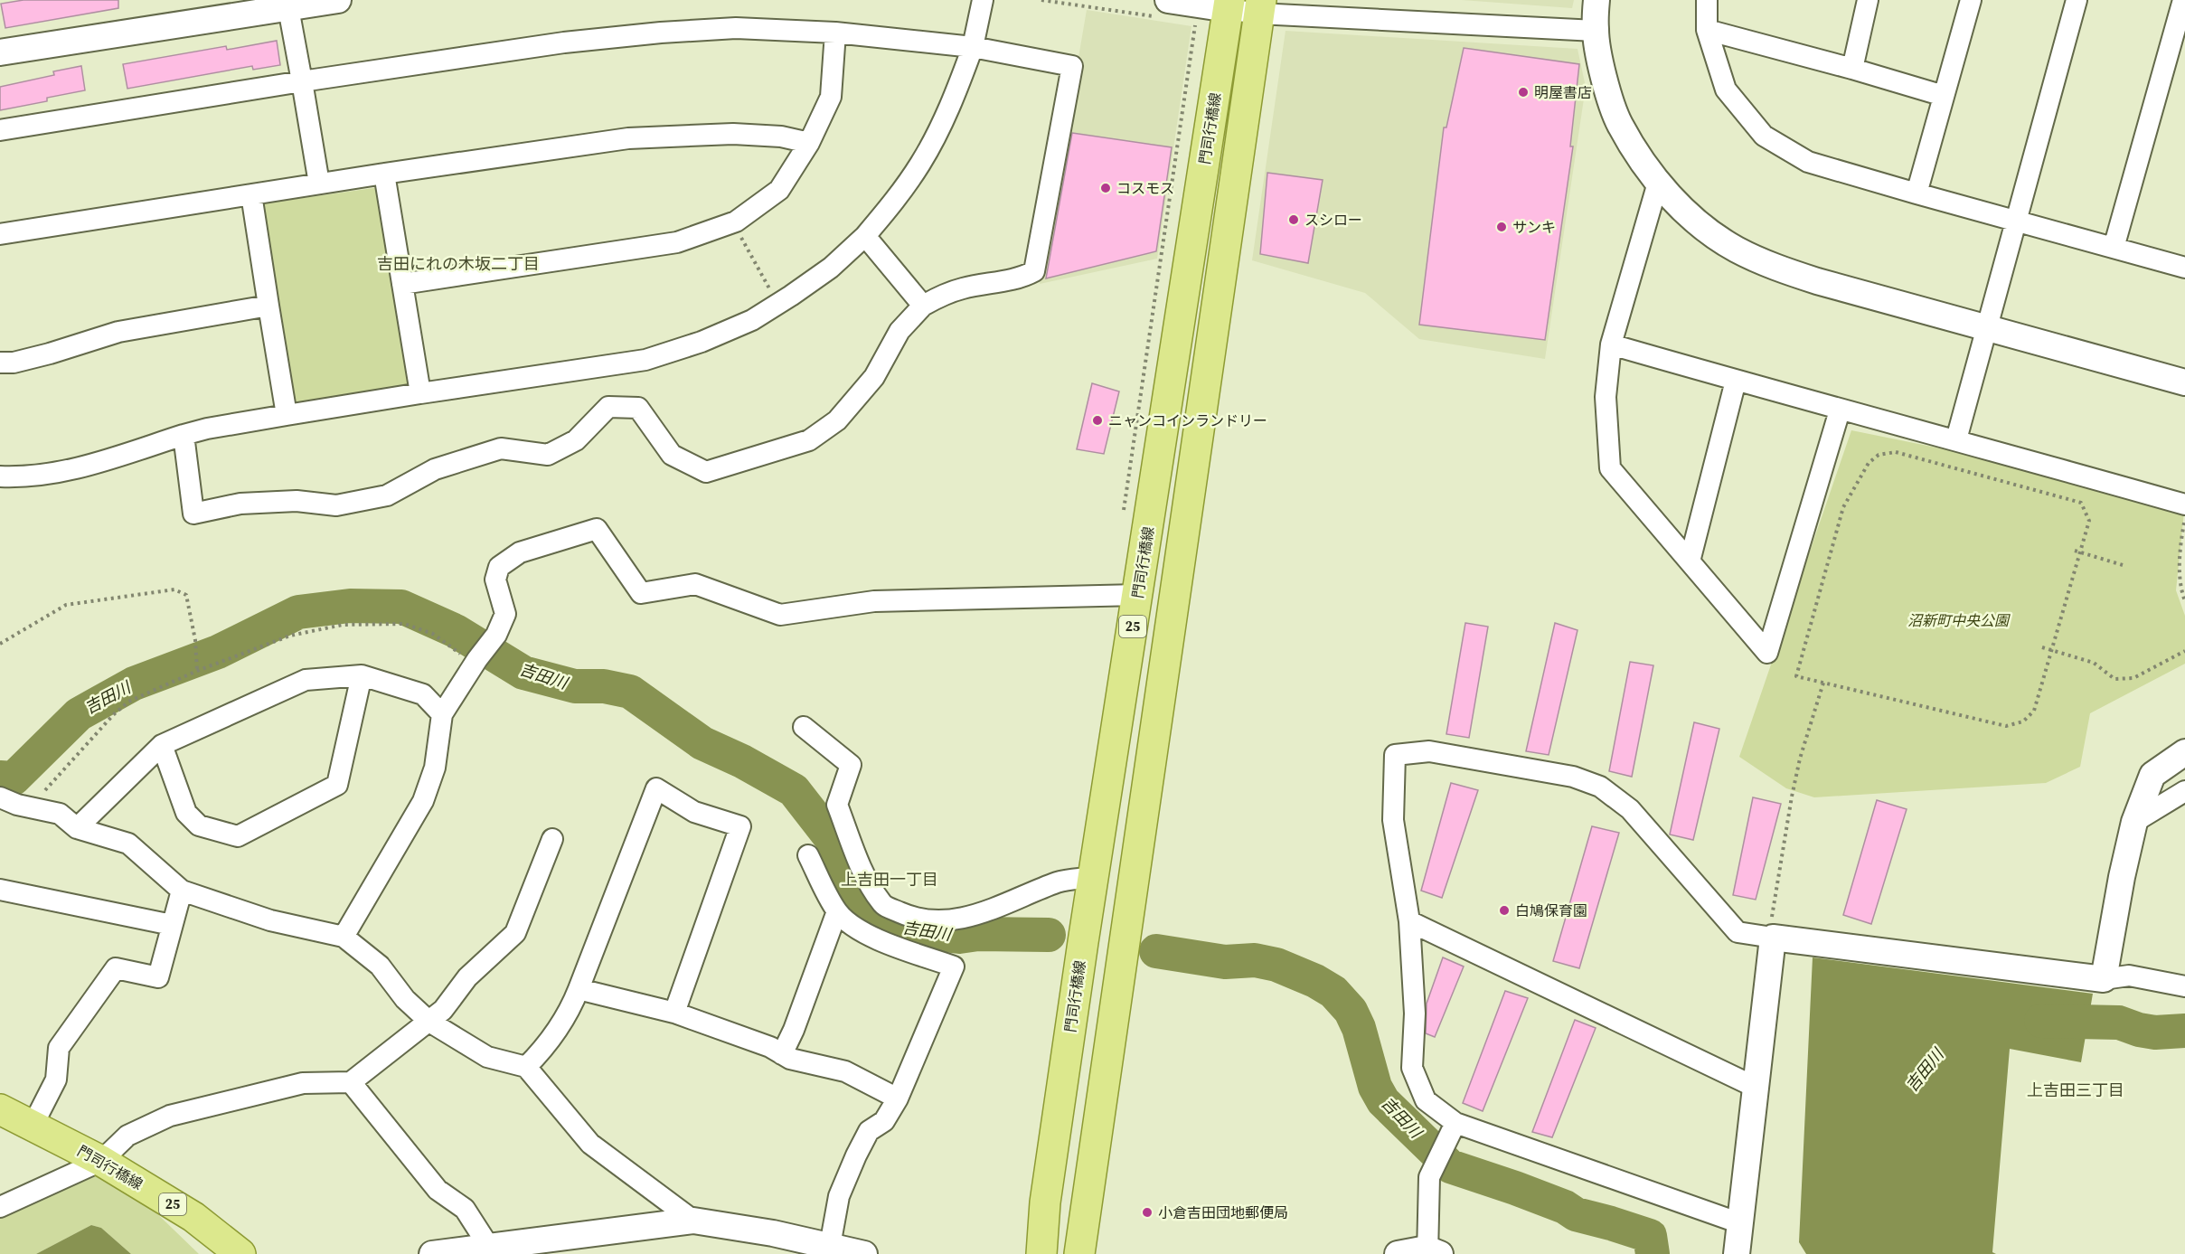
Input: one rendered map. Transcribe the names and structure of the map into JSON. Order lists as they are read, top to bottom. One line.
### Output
{"streets":{"main road":["門司行橋線","25"]},"districts":["吉田にれの木坂二丁目","上吉田一丁目","上吉田三丁目"],"water":["吉田川"],"parks":["沼新町中央公園"],"places":["明屋書店","コスモス","スシロー","サンキ","ニャンコインランドリー","白鳩保育園","小倉吉田団地郵便局"]}
